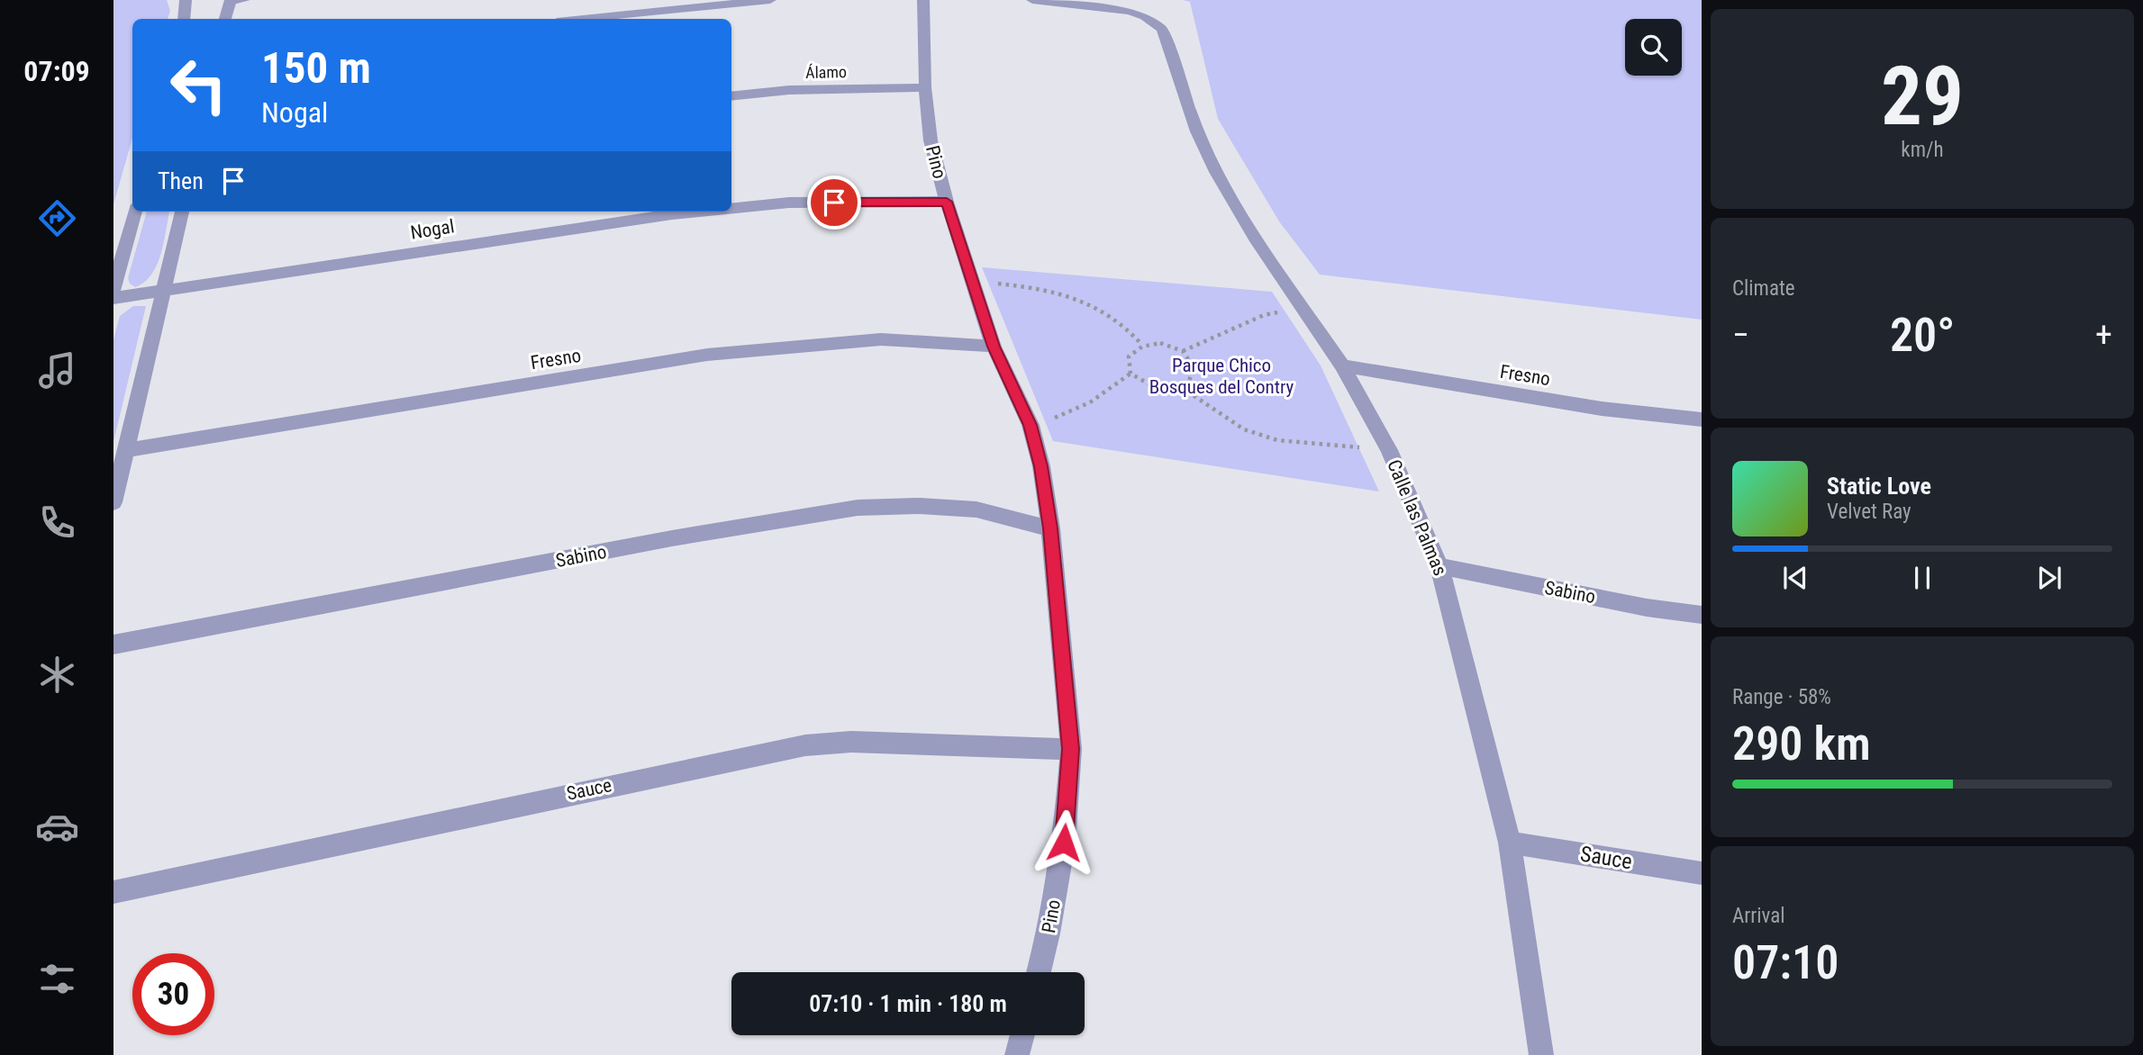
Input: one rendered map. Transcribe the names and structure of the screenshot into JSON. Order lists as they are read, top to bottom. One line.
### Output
{"streets":{"street":["Álamo","Pino","Nogal","Fresno","Calle las Palmas","Sabino","Sauce"]},"crossings":[["Álamo","Pino"],["Pino","Nogal"],["Pino","Fresno"],["Pino","Sabino"],["Pino","Sauce"],["Fresno","Calle las Palmas"],["Calle las Palmas","Sabino"],["Calle las Palmas","Sauce"]],"parks":["Parque Chico Bosques del Contry"],"page":{"tabs":"07:09","tile":[["29","km/h"],"Climate",["Range · 58%","290 km"],["Arrival","07:10"]],"turn":["150 m","Nogal"],"then":"Then","heat":["−","20°","+"],"song":["Static Love","Velvet Ray"],"limit":"30","trip":"07:10 · 1 min · 180 m"}}
